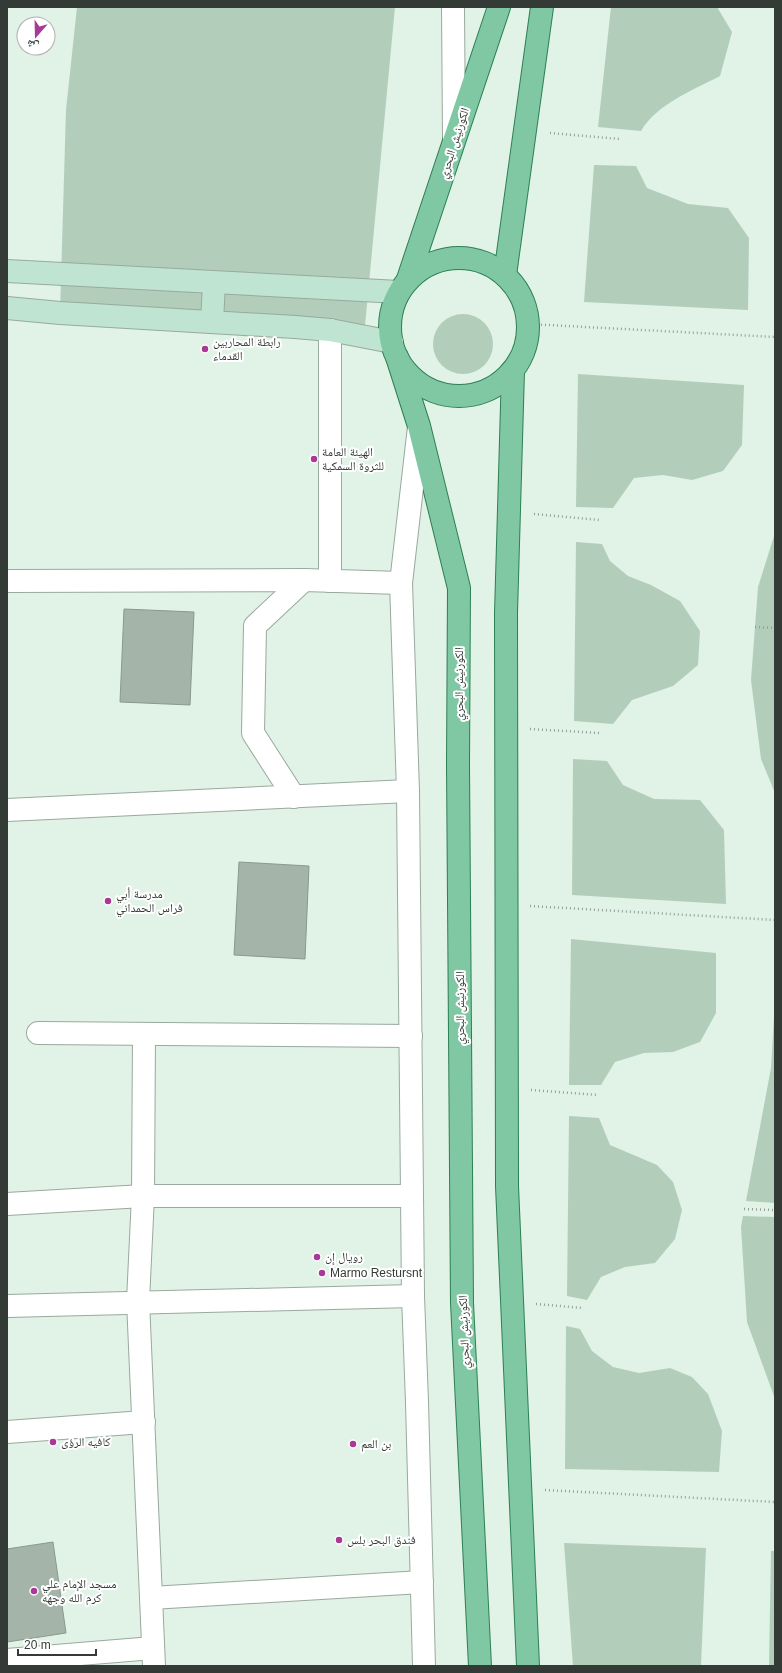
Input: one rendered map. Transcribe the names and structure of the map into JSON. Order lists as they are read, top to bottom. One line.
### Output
{"streets":{"main road":["الكورنيش البحري"]},"places":["رابطة المحاربين القدماء","الهيئة العامة للثروة السمكية","مدرسة أبي فراس الحمداني","رويال إن","Marmo Restursnt","كافيه الرؤى","بن العم","فندق البحر بلس","مسجد الإمام علي كرم الله وجهه"],"scale_bar":"20 m","north":"bottom"}
